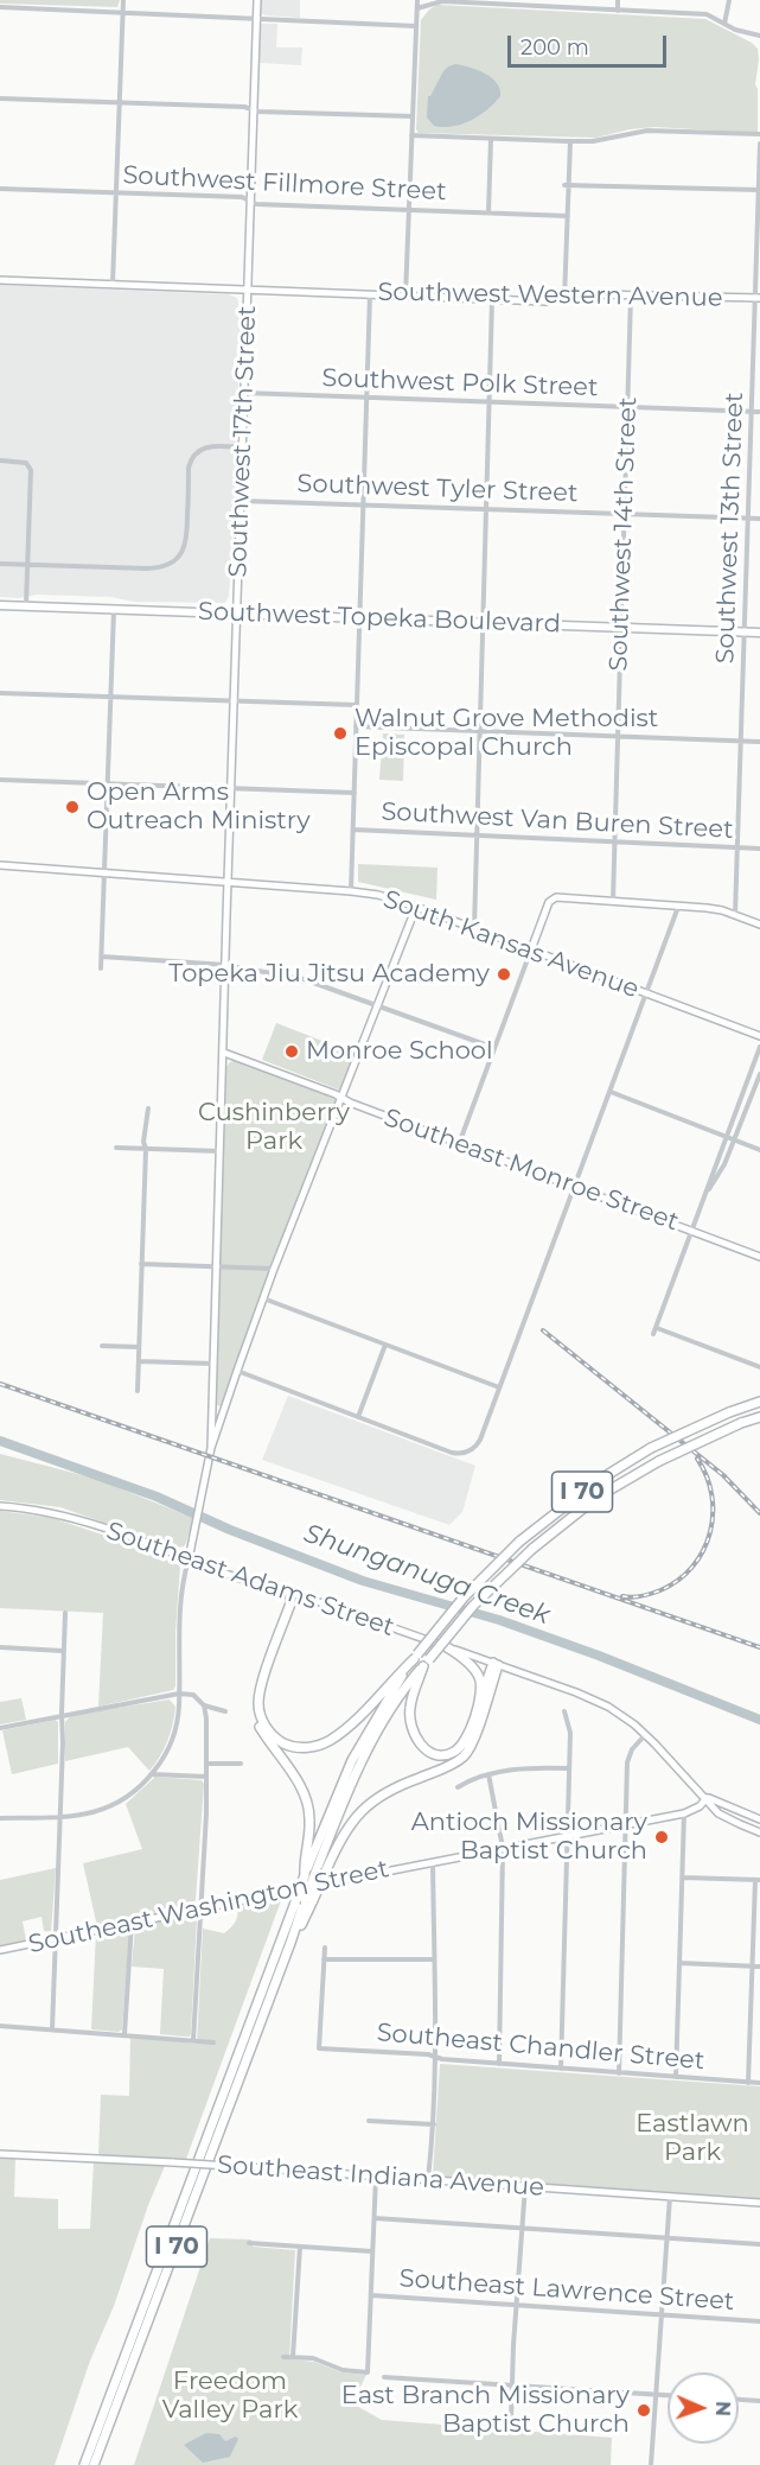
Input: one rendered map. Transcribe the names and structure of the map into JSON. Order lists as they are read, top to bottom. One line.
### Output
{"streets":{"highway":["I 70"],"main road":["Southwest Topeka Boulevard"],"street":["Southwest Fillmore Street","Southwest Western Avenue","Southwest Polk Street","Southwest 17th Street","Southwest Tyler Street","Southwest 13th Street","Southwest 14th Street","Southwest Van Buren Street","South Kansas Avenue","Southeast Monroe Street","Southeast Adams Street","Southeast Washington Street","Southeast Chandler Street","Southeast Indiana Avenue","Southeast Lawrence Street"]},"crossings":[["Southwest Fillmore Street","Southwest 17th Street"],["Southwest Western Avenue","Southwest 17th Street"],["Southwest Western Avenue","Southwest 13th Street"],["Southwest Western Avenue","Southwest 14th Street"],["Southwest Polk Street","Southwest 17th Street"],["Southwest Polk Street","Southwest 13th Street"],["Southwest Polk Street","Southwest 14th Street"],["Southwest 17th Street","Southwest Tyler Street"],["Southwest 17th Street","Southwest Topeka Boulevard"],["Southwest 17th Street","Southwest Van Buren Street"],["Southwest 17th Street","South Kansas Avenue"],["Southwest 17th Street","Southeast Monroe Street"],["Southwest Tyler Street","Southwest 13th Street"],["Southwest Tyler Street","Southwest 14th Street"],["Southwest 13th Street","Southwest Topeka Boulevard"],["Southwest 13th Street","Southwest Van Buren Street"],["Southwest 14th Street","Southwest Topeka Boulevard"],["Southwest 14th Street","Southwest Van Buren Street"],["Southeast Adams Street","Southeast Washington Street"]],"water":["Shunganuga Creek"],"parks":["Cushinberry Park","Eastlawn Park","Freedom Valley Park"],"places":["Walnut Grove Methodist Episcopal Church","Open Arms Outreach Ministry","Topeka Jiu Jitsu Academy","Monroe School","Antioch Missionary Baptist Church","East Branch Missionary Baptist Church"],"scale_bar":"200 m","north":"right"}
